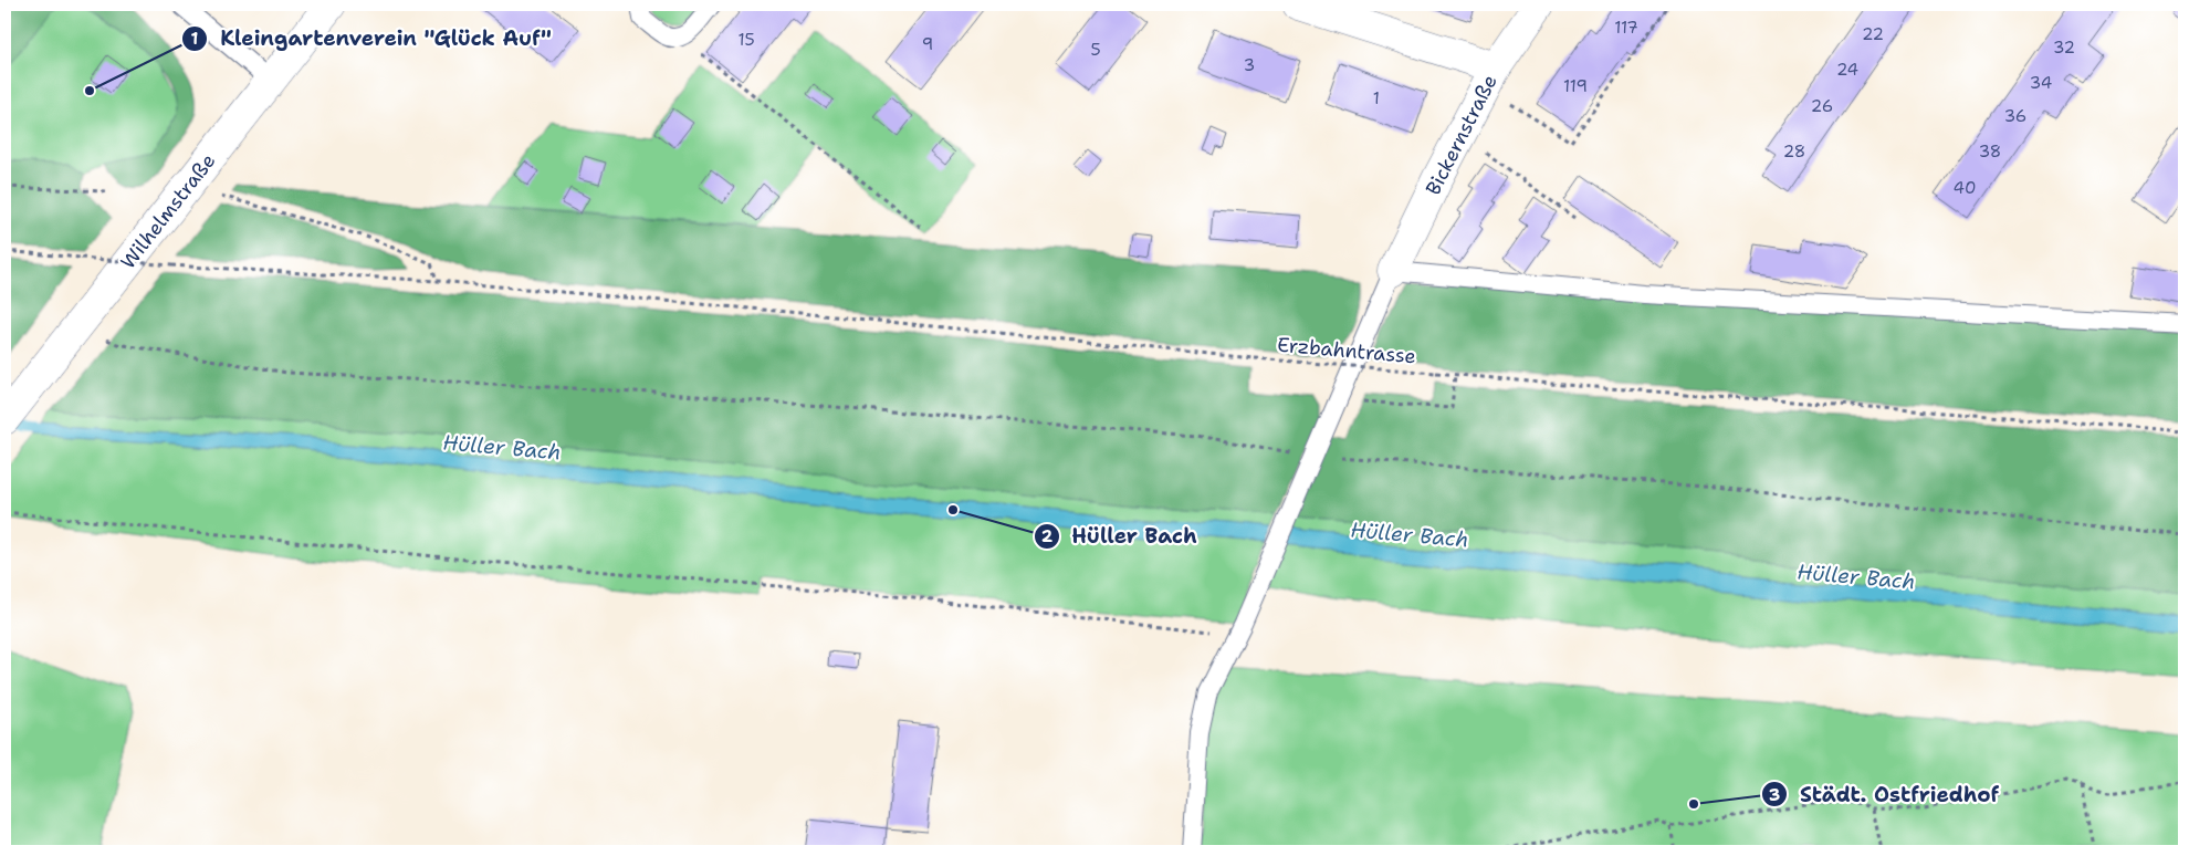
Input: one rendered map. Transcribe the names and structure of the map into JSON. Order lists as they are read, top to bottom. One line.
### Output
{"streets":{"street":["Bickernstraße","Wilhelmstraße"],"path":["Erzbahntrasse"]},"water":["Hüller Bach"],"places":["Kleingartenverein \"Glück Auf\"","Hüller Bach","Städt. Ostfriedhof"],"house_numbers":["117","22","15","9","32","5","3","24","34","119","1","26","36","28","38","40"]}
